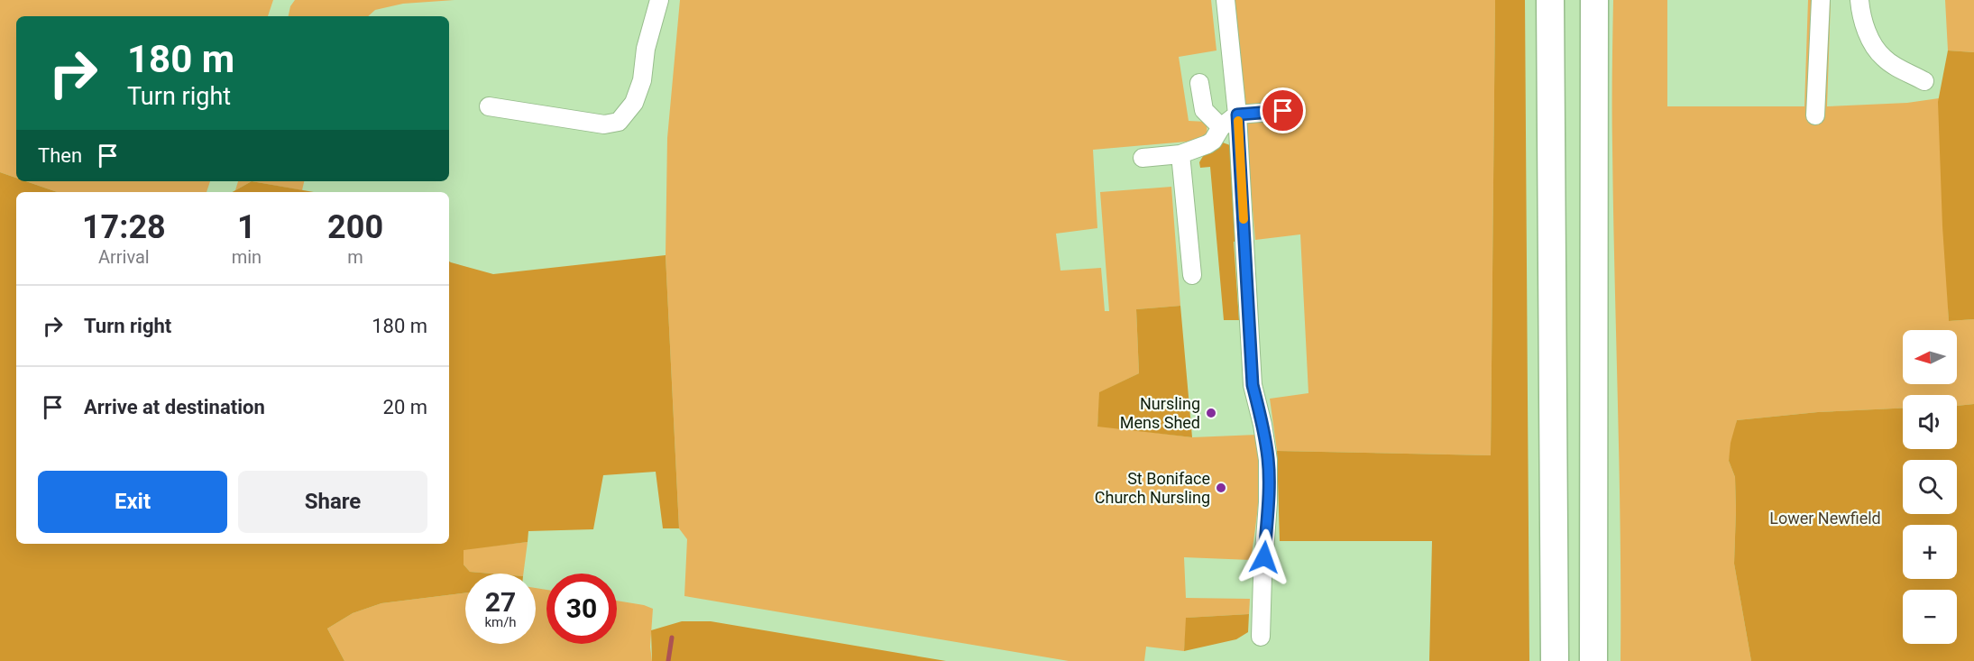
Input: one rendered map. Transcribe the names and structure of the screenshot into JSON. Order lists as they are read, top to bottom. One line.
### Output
{"parks":["Lower Newfield"],"places":["Nursling Mens Shed","St Boniface Church Nursling"],"north":"left","page":{"turn":["180 m","Turn right"],"then":"Then","eta":["17:28","Arrival","1","min","200","m"],"list":[{"name":"Turn right","value":"180 m"},{"name":"Arrive at destination","value":"20 m"}],"map_buttons":["+","−"],"buttons":["Exit","Share"],"speed":"27 km/h","limit":"30"}}
